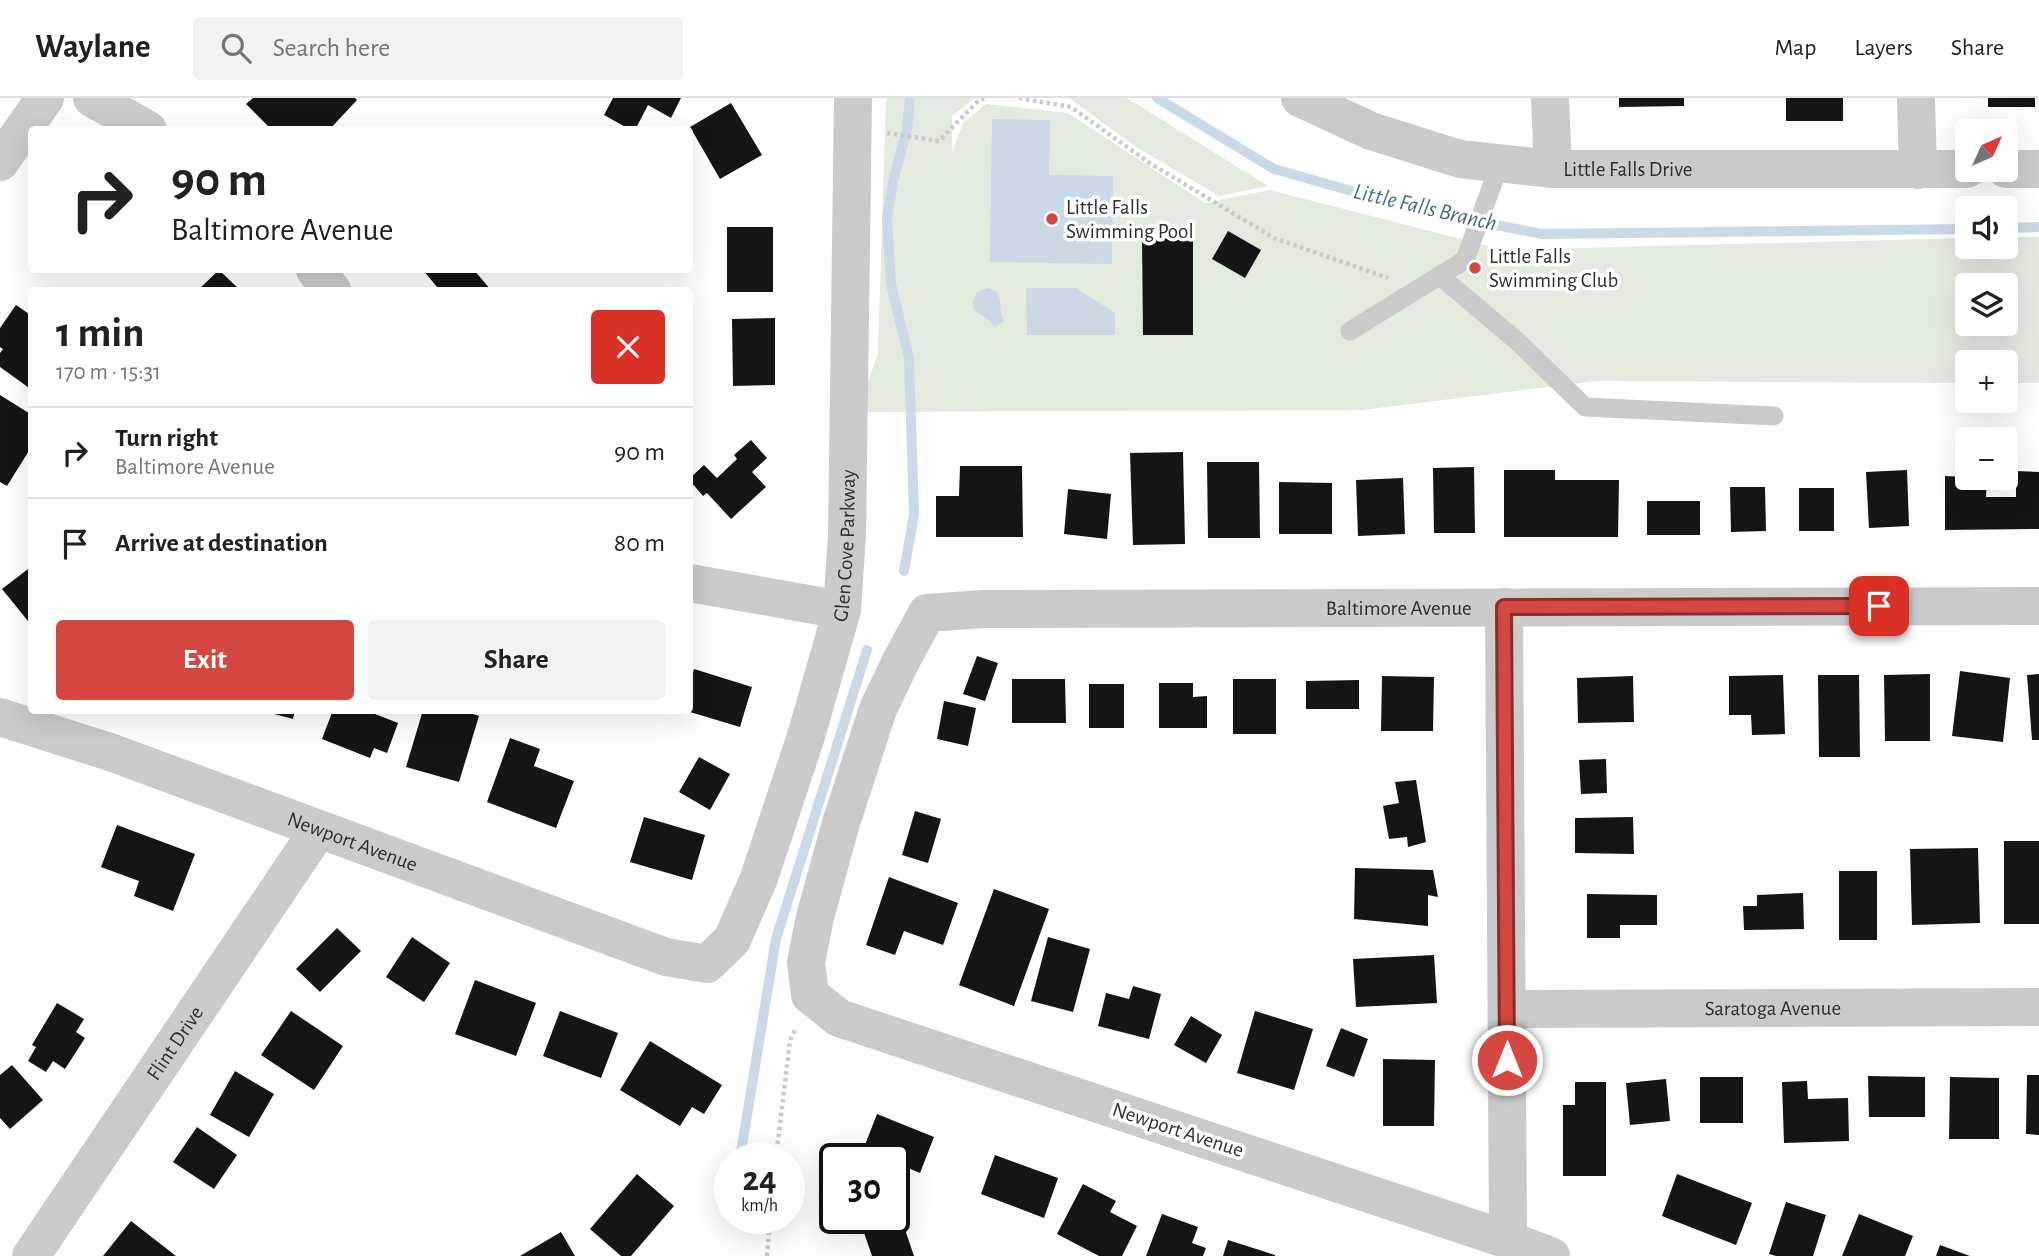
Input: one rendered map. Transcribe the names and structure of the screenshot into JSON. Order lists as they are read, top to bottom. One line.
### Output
{"streets":{"street":["Little Falls Drive","Glen Cove Parkway","Baltimore Avenue","Newport Avenue","Saratoga Avenue","Flint Drive"]},"crossings":[["Glen Cove Parkway","Newport Avenue"],["Baltimore Avenue","Newport Avenue"],["Newport Avenue","Flint Drive"]],"water":["Little Falls Branch"],"places":["Little Falls Swimming Pool","Little Falls Swimming Club"],"north":"top right","page":{"header":"Waylane","search":"Search here","nav":["Map","Layers","Share"],"map_buttons":["+","−"],"turn":["90 m","Baltimore Avenue"],"heading":["1 min","170 m · 15:31"],"list":[{"name":"Turn right","note":"Baltimore Avenue","value":"90 m"},{"name":"Arrive at destination","value":"80 m"}],"buttons":["Exit","Share"],"speed":"24 km/h","limit":"30"}}
